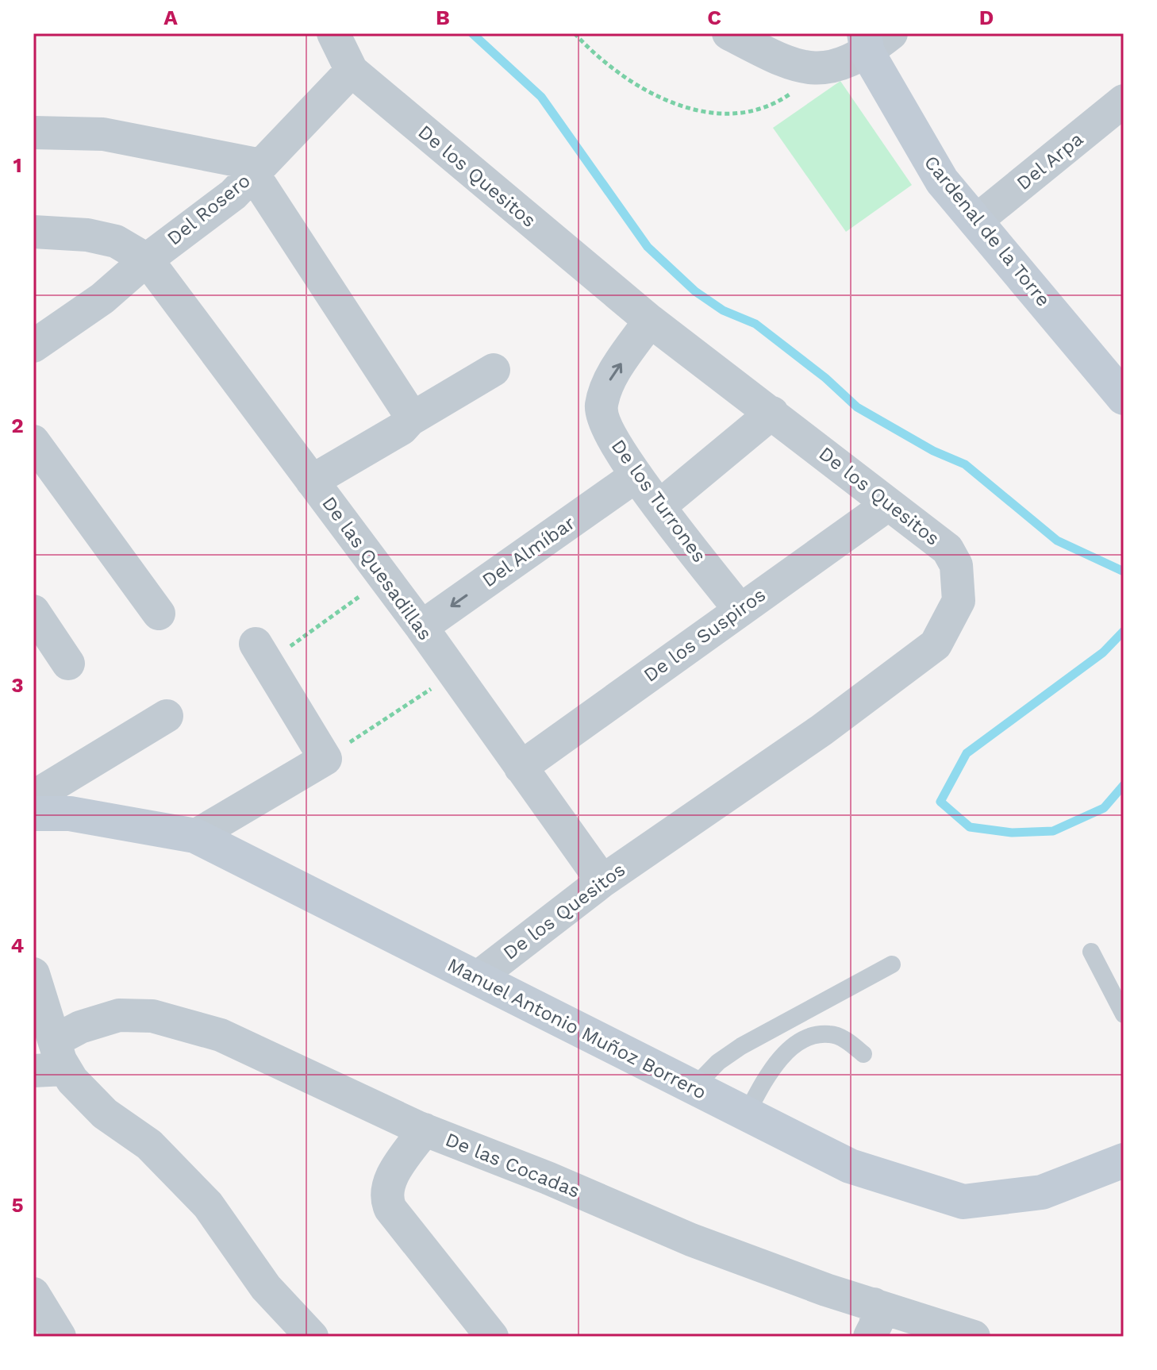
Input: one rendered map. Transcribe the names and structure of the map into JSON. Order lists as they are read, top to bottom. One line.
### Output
{"streets":{"street":["Del Arpa","De los Quesitos","Del Rosero","Cardenal de la Torre","De los Turrones","Del Almíbar","De las Quesadillas","De los Suspiros","Manuel Antonio Muñoz Borrero","De las Cocadas"]},"crossings":[["Del Arpa","Cardenal de la Torre"],["De los Quesitos","Del Rosero"],["De los Quesitos","De los Turrones"],["De los Quesitos","De las Quesadillas"],["De los Quesitos","De los Suspiros"],["De los Quesitos","Manuel Antonio Muñoz Borrero"],["Del Rosero","De las Quesadillas"],["De los Turrones","Del Almíbar"],["De los Turrones","De los Suspiros"],["Del Almíbar","De las Quesadillas"],["De las Quesadillas","De los Suspiros"]],"one_way":["De los Turrones"],"grid":{"columns":["A","B","C","D"],"rows":["1","2","3","4","5"]}}
